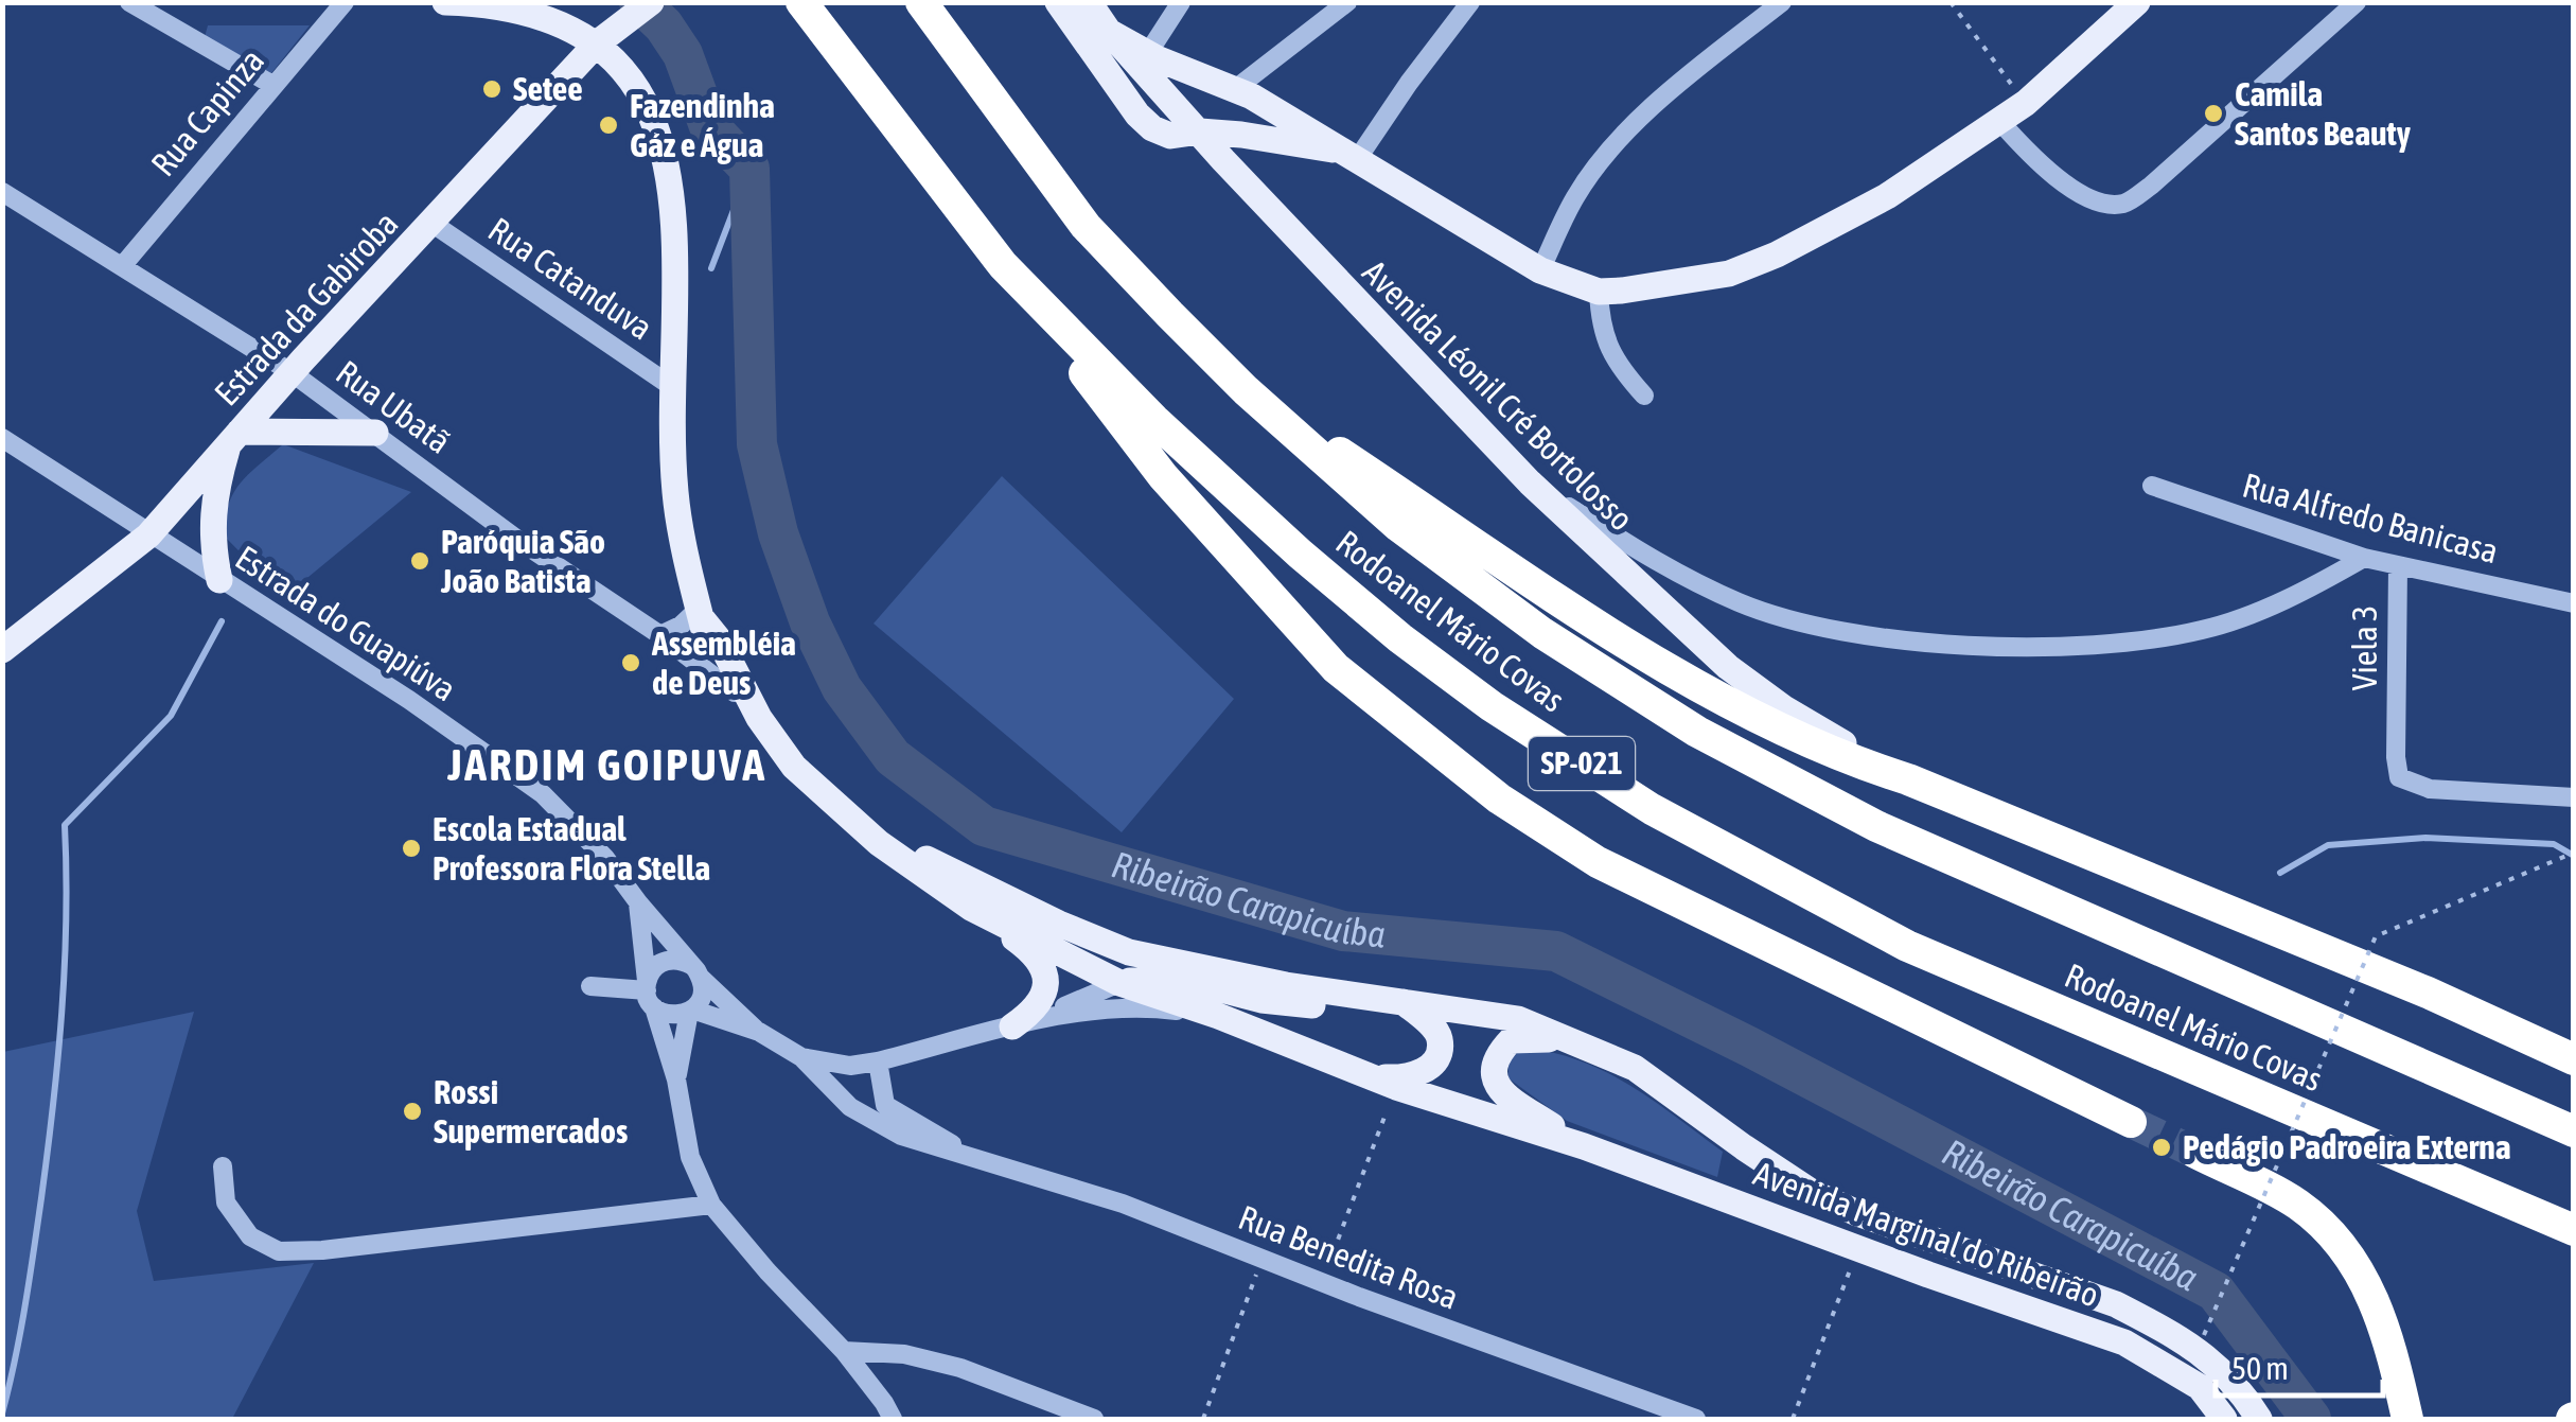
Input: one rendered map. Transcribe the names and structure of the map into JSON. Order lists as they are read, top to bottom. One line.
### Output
{"streets":{"highway":["Rodoanel Mário Covas","SP-021"],"main road":["Estrada da Gabiroba","Avenida Léonil Cré Bortolosso","Avenida Marginal do Ribeirão"],"street":["Rua Capinza","Rua Catanduva","Rua Ubatã","Rua Alfredo Banicasa","Estrada do Guapiúva","Viela 3","Rua Benedita Rosa"]},"crossings":[["Rua Capinza","Rua Ubatã"],["Rua Catanduva","Estrada da Gabiroba"],["Estrada da Gabiroba","Rua Ubatã"],["Estrada da Gabiroba","Estrada do Guapiúva"],["Rua Alfredo Banicasa","Viela 3"],["Estrada do Guapiúva","Rua Benedita Rosa"]],"districts":["JARDIM GOIPUVA"],"water":["Ribeirão Carapicuíba"],"places":["Setee","Camila Santos Beauty","Fazendinha Gáz e Água","Paróquia São João Batista","Assembléia de Deus","Escola Estadual Professora Flora Stella","Rossi Supermercados","Pedágio Padroeira Externa"],"scale_bar":"50 m"}
